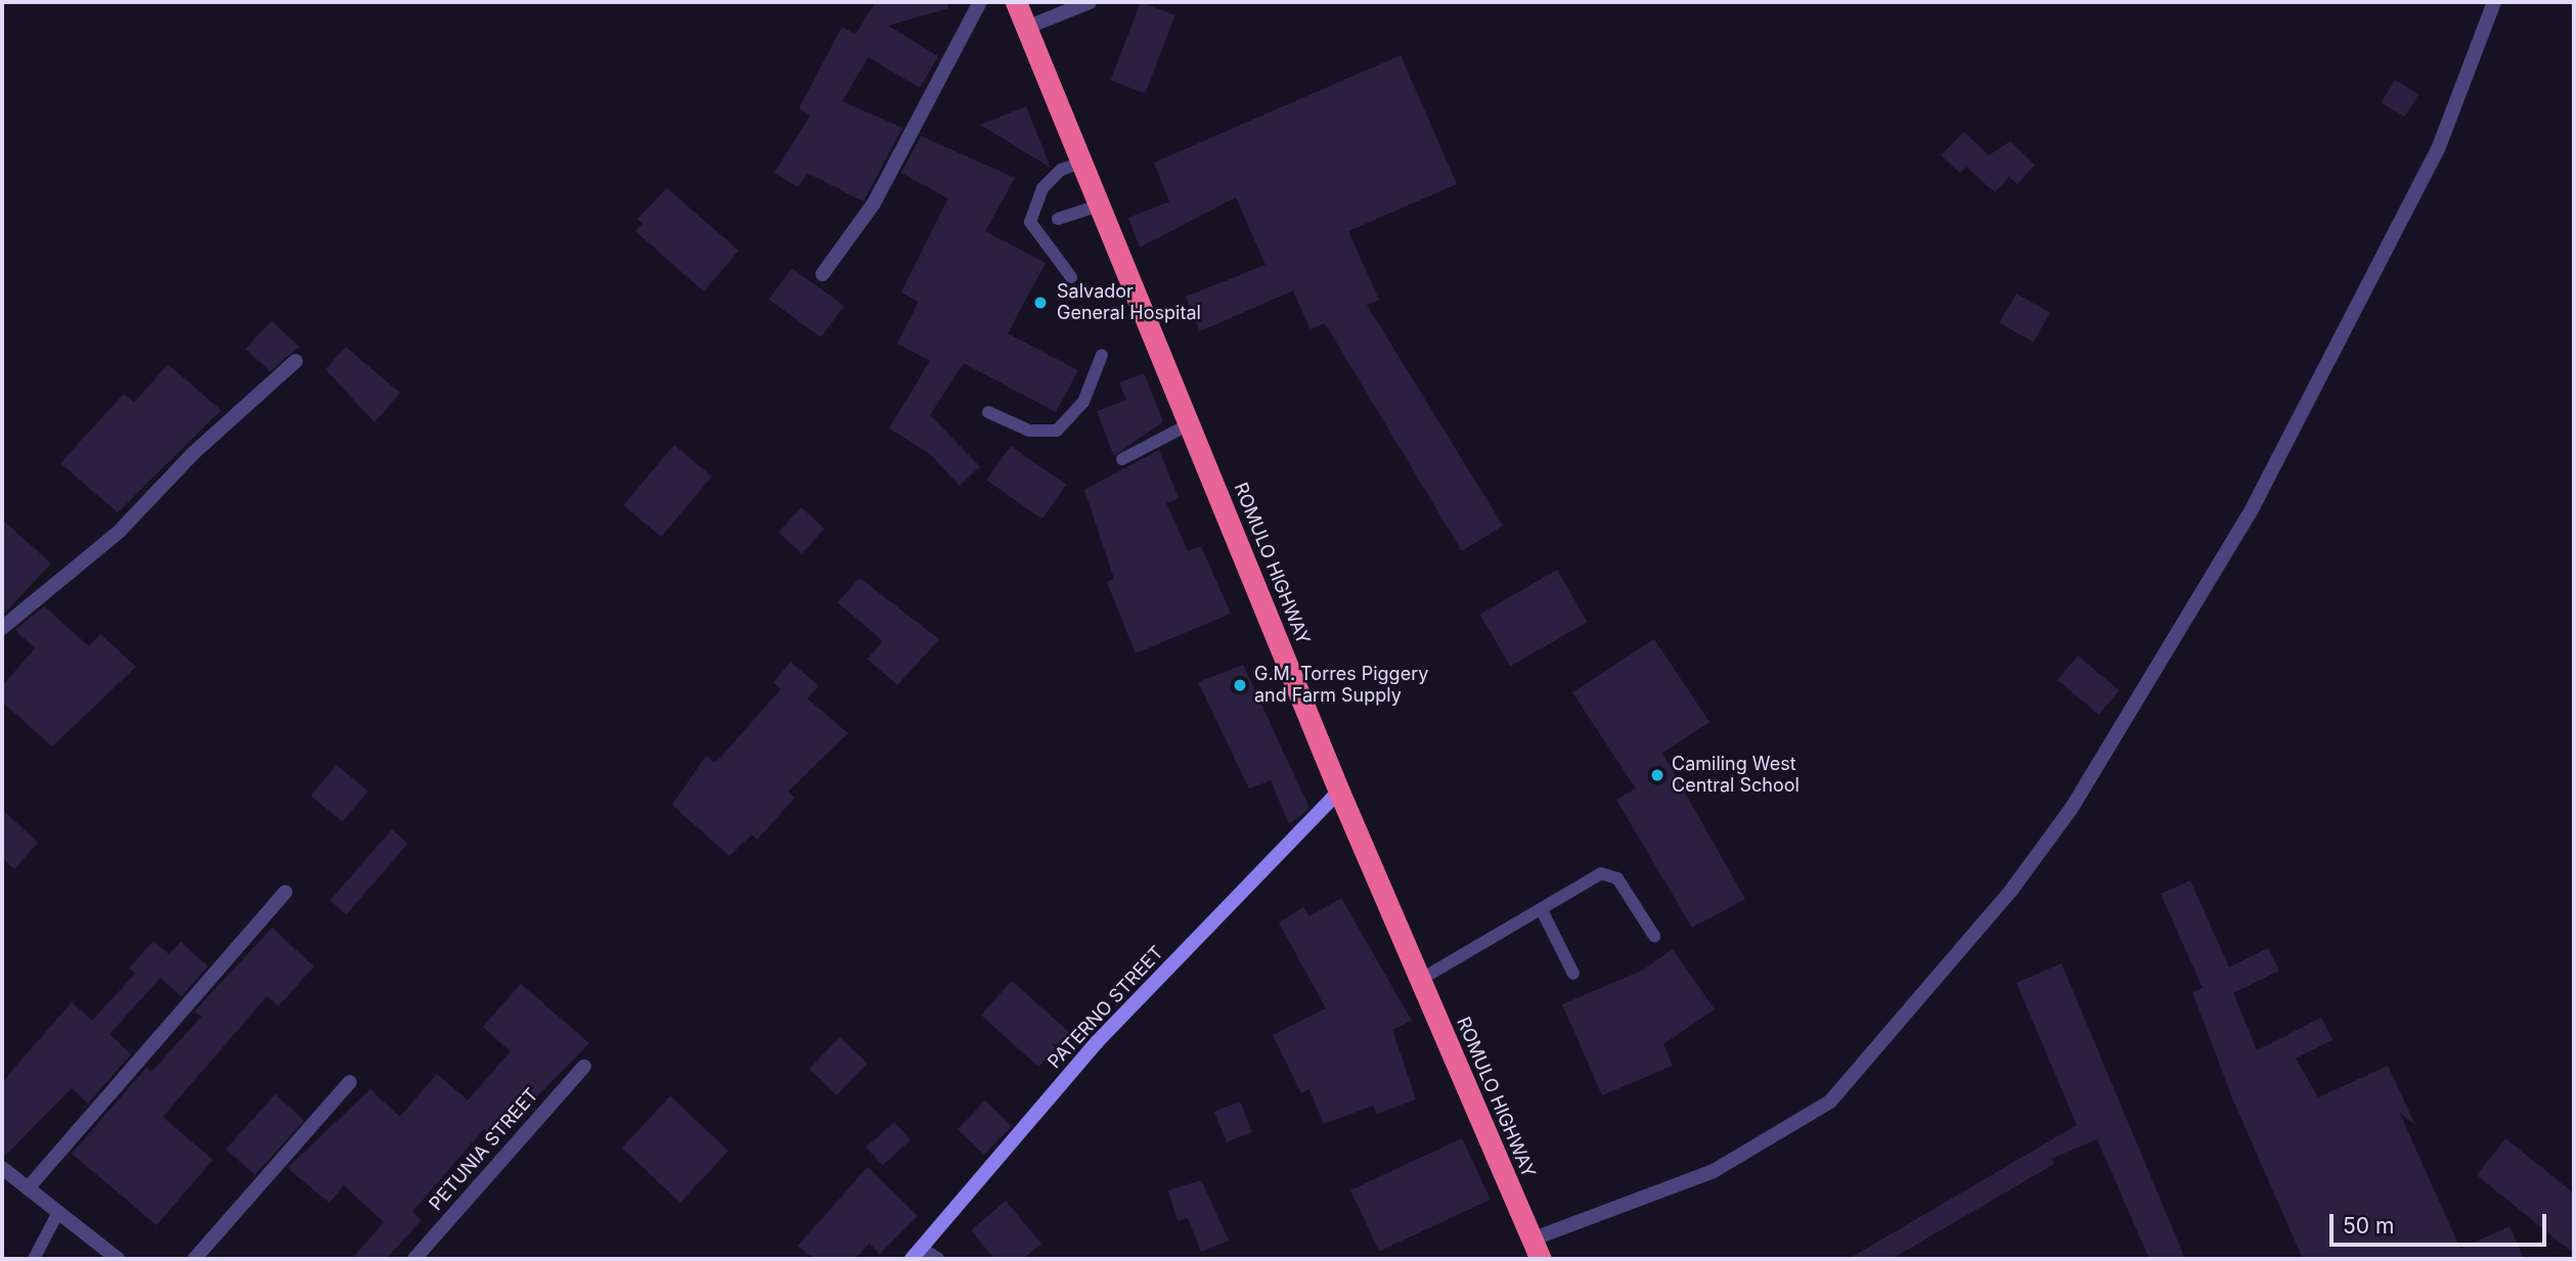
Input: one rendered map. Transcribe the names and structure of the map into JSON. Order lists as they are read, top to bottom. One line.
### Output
{"streets":{"highway":["ROMULO HIGHWAY"],"street":["PATERNO STREET","PETUNIA STREET"]},"crossings":[["ROMULO HIGHWAY","PATERNO STREET"]],"places":["Salvador General Hospital","G.M. Torres Piggery and Farm Supply","Camiling West Central School"],"scale_bar":"50 m"}
